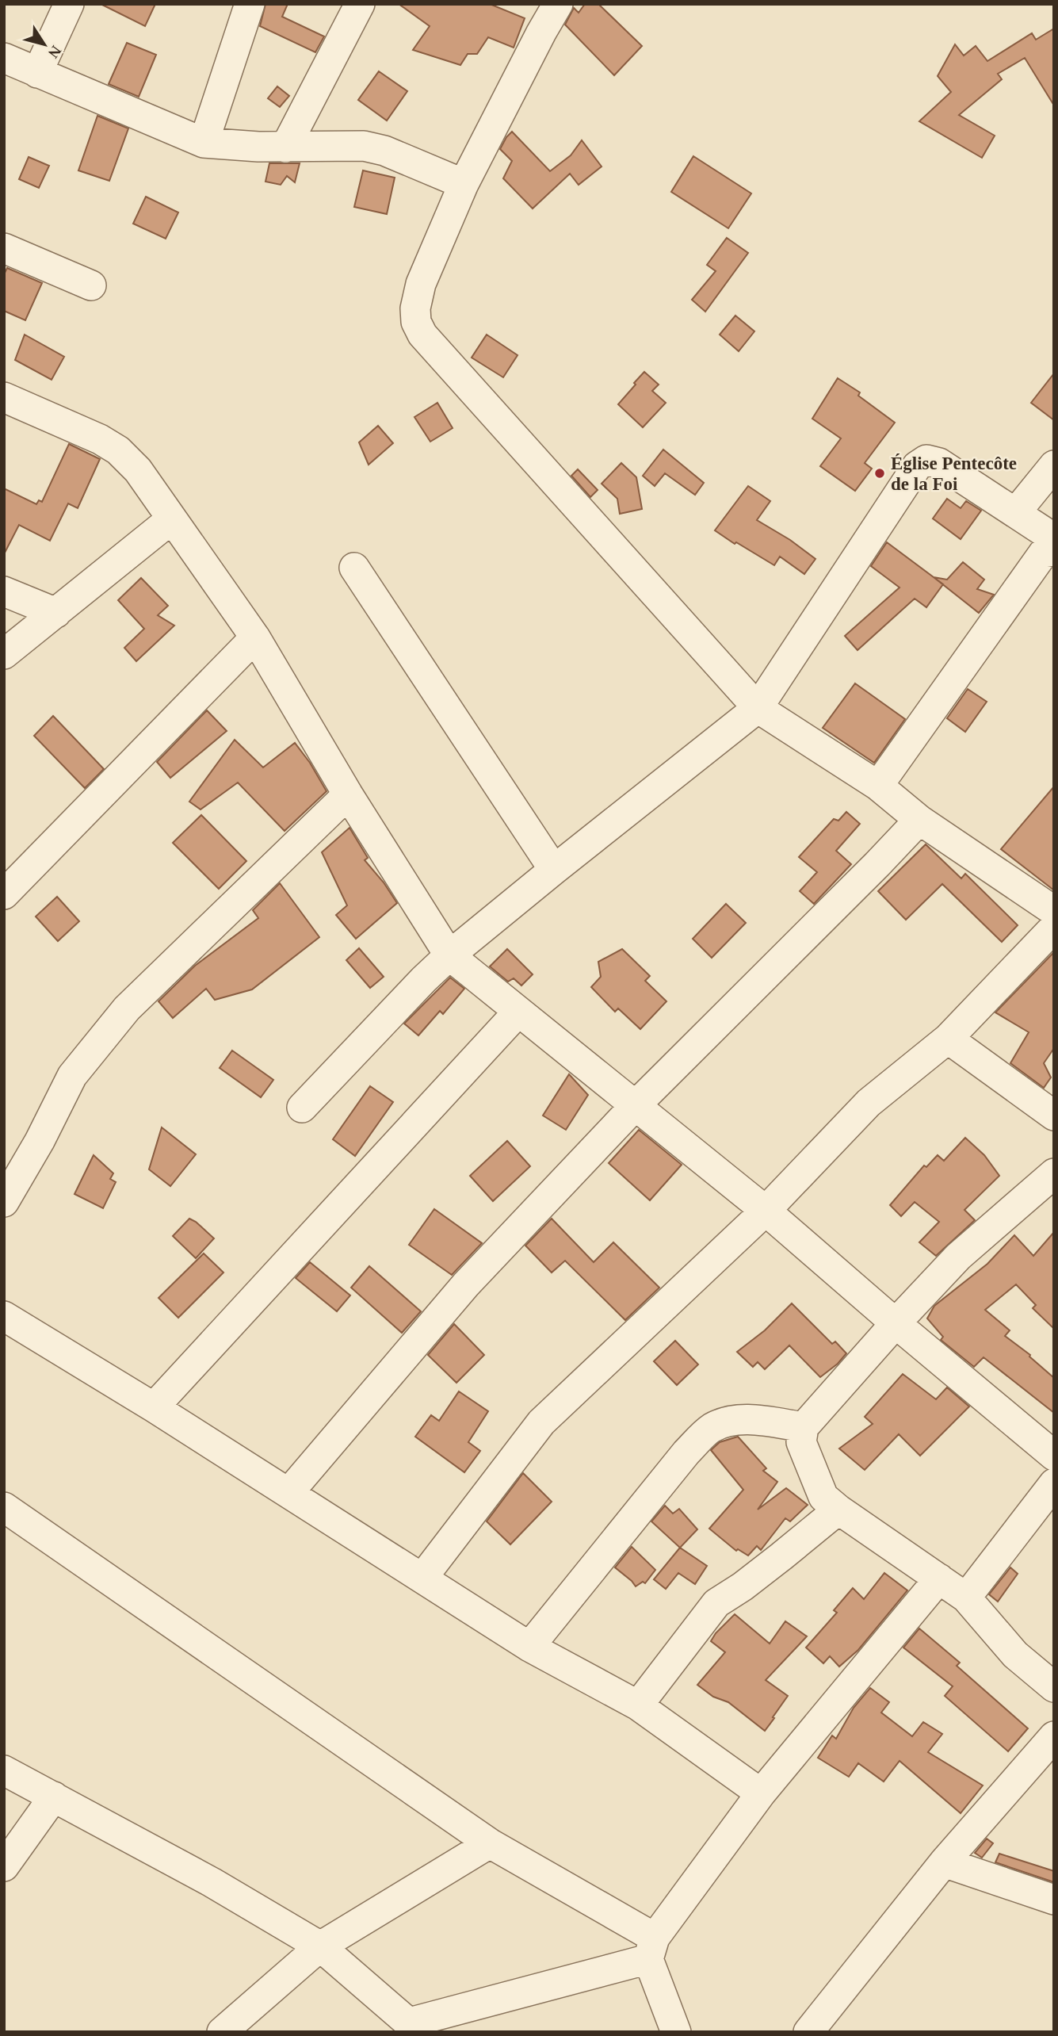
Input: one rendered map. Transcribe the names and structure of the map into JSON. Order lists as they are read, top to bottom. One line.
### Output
{"places":["Église Pentecôte de la Foi"],"north":"bottom right"}
